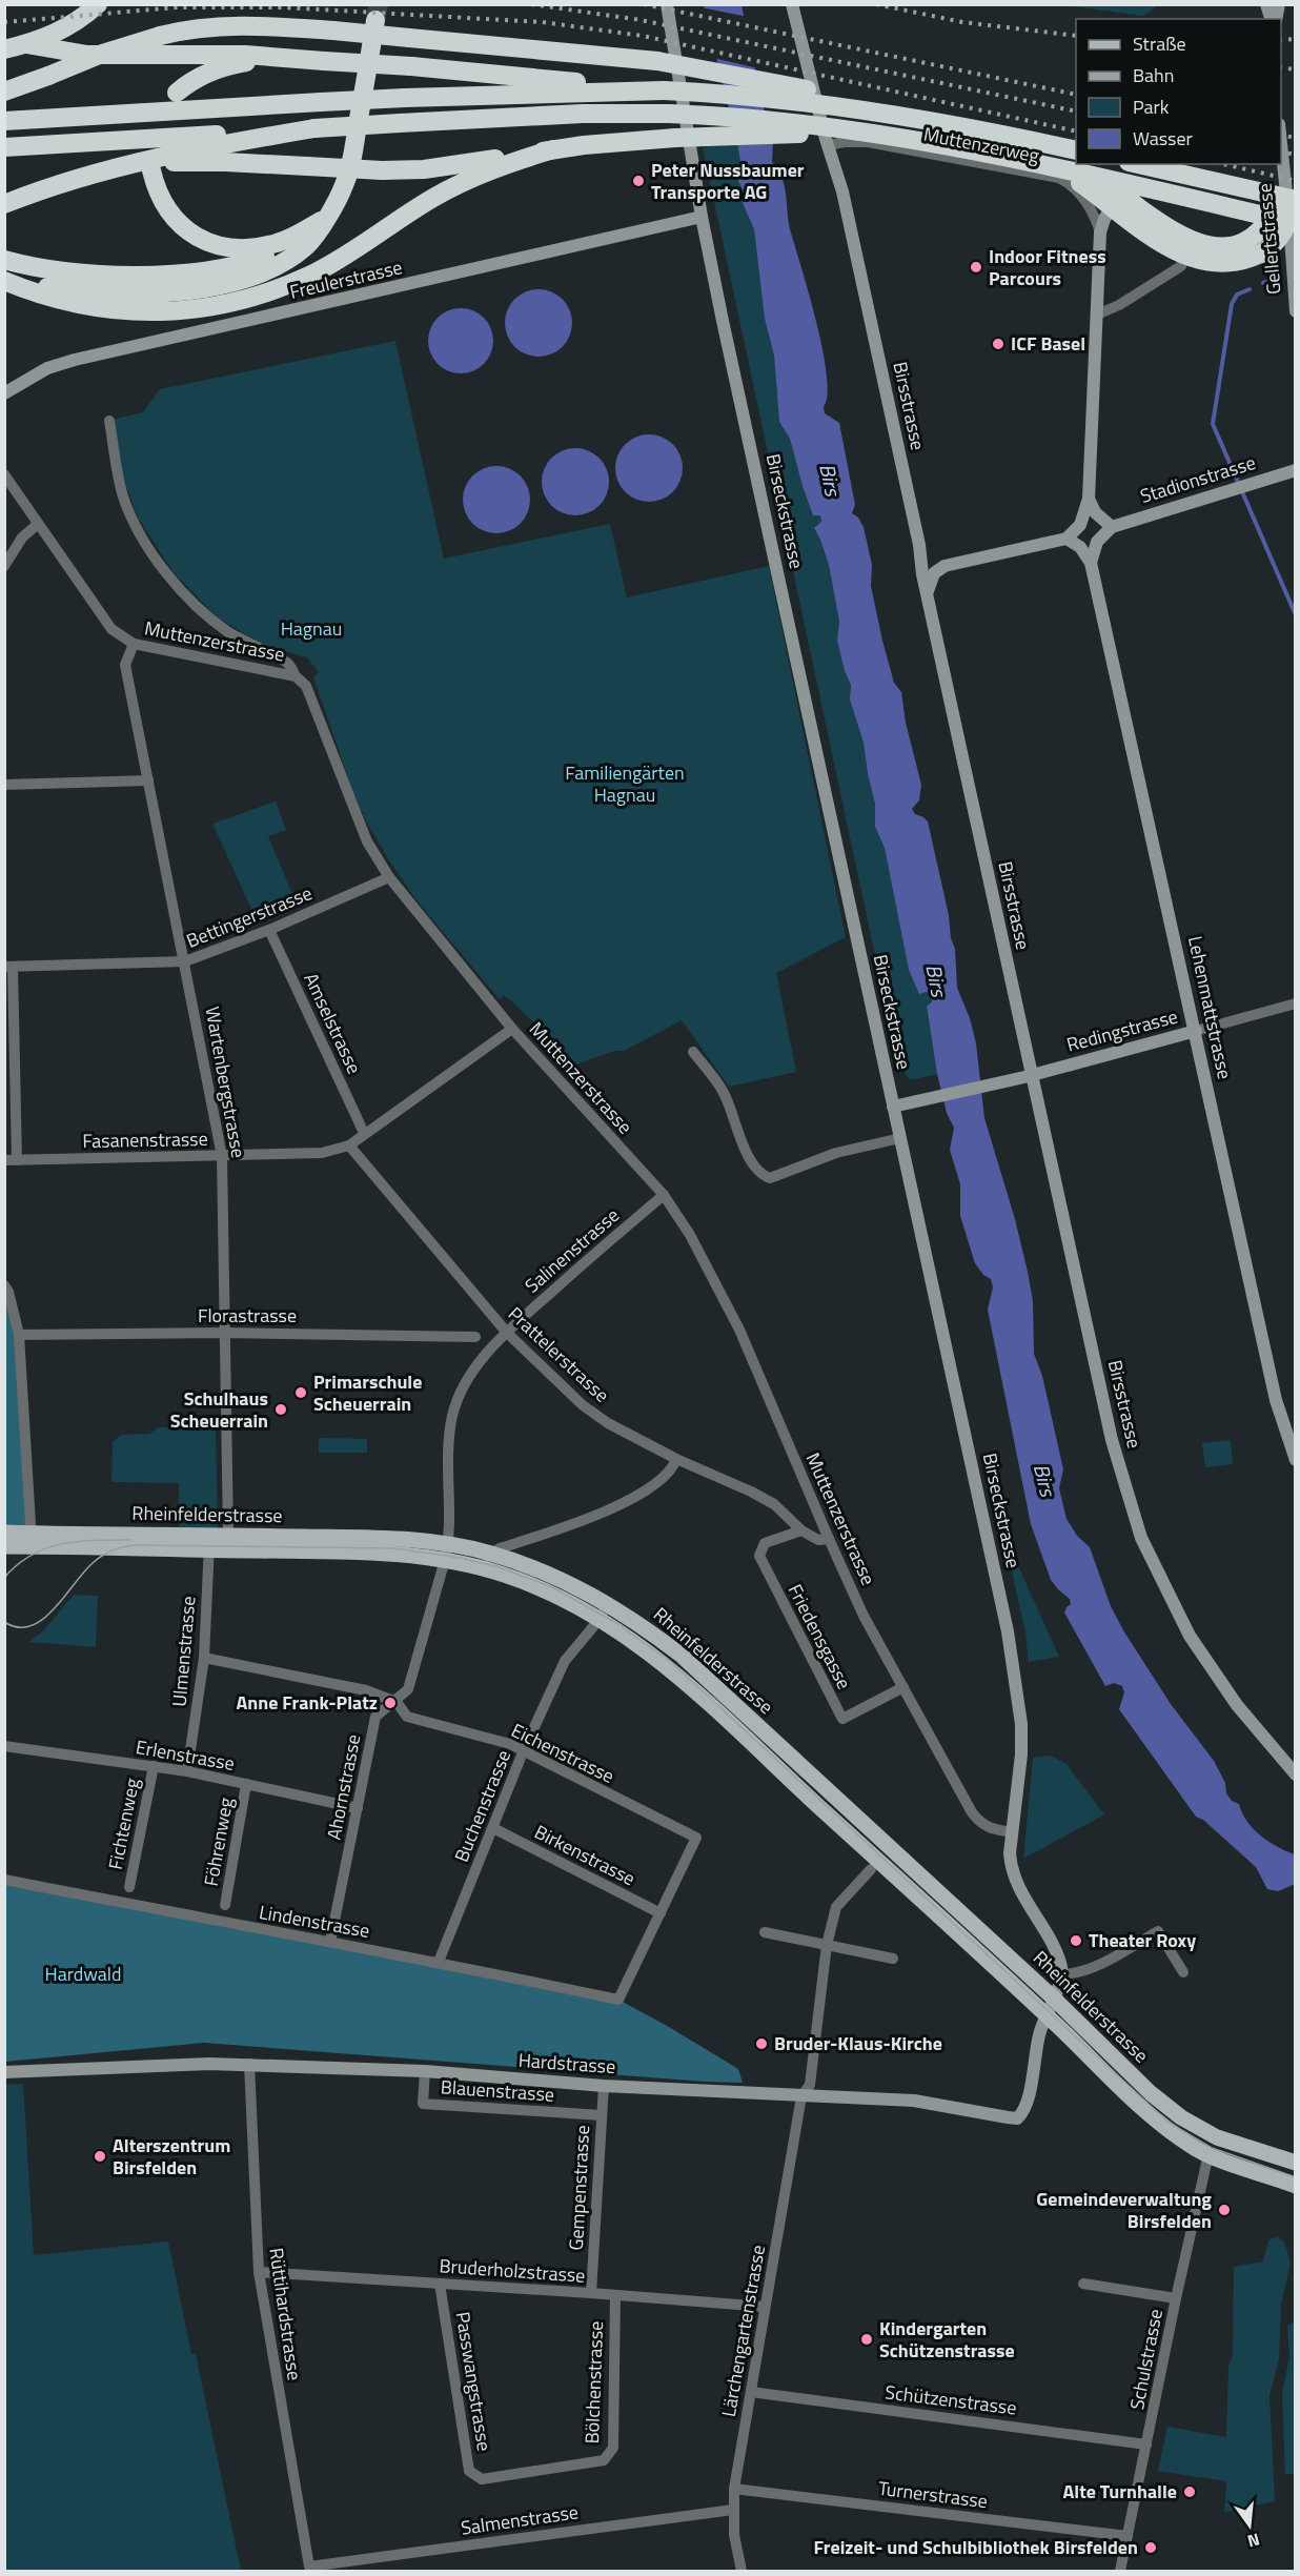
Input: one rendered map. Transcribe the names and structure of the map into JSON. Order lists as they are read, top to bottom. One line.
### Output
{"streets":{"main road":["Rheinfelderstrasse"],"street":["Muttenzerweg","Gellertstrasse","Freulerstrasse","Birsstrasse","Stadionstrasse","Birseckstrasse","Muttenzerstrasse","Bettingerstrasse","Lehenmattstrasse","Amselstrasse","Redingstrasse","Wartenbergstrasse","Fasanenstrasse","Salinenstrasse","Florastrasse","Prattelerstrasse","Friedensgasse","Ulmenstrasse","Eichenstrasse","Erlenstrasse","Ahornstrasse","Buchenstrasse","Fichtenweg","Föhrenweg","Birkenstrasse","Lindenstrasse","Hardstrasse","Blauenstrasse","Gempenstrasse","Bruderholzstrasse","Rüttihardstrasse","Lärchengartenstrasse","Schulstrasse","Passwangstrasse","Bölchenstrasse","Schützenstrasse","Turnerstrasse","Salmenstrasse"]},"crossings":[["Muttenzerweg","Birsstrasse"],["Freulerstrasse","Birseckstrasse"],["Birsstrasse","Redingstrasse"],["Birseckstrasse","Muttenzerstrasse"],["Birseckstrasse","Redingstrasse"],["Muttenzerstrasse","Bettingerstrasse"],["Muttenzerstrasse","Wartenbergstrasse"],["Muttenzerstrasse","Fasanenstrasse"],["Muttenzerstrasse","Salinenstrasse"],["Muttenzerstrasse","Prattelerstrasse"],["Muttenzerstrasse","Friedensgasse"],["Bettingerstrasse","Amselstrasse"],["Bettingerstrasse","Wartenbergstrasse"],["Lehenmattstrasse","Redingstrasse"],["Amselstrasse","Fasanenstrasse"],["Wartenbergstrasse","Fasanenstrasse"],["Wartenbergstrasse","Florastrasse"],["Wartenbergstrasse","Rheinfelderstrasse"],["Fasanenstrasse","Prattelerstrasse"],["Salinenstrasse","Prattelerstrasse"],["Salinenstrasse","Rheinfelderstrasse"],["Salinenstrasse","Ahornstrasse"],["Prattelerstrasse","Friedensgasse"],["Rheinfelderstrasse","Ulmenstrasse"],["Rheinfelderstrasse","Ahornstrasse"],["Rheinfelderstrasse","Buchenstrasse"],["Rheinfelderstrasse","Hardstrasse"],["Rheinfelderstrasse","Schulstrasse"],["Ulmenstrasse","Eichenstrasse"],["Ulmenstrasse","Erlenstrasse"],["Eichenstrasse","Ahornstrasse"],["Eichenstrasse","Buchenstrasse"],["Eichenstrasse","Birkenstrasse"],["Eichenstrasse","Lindenstrasse"],["Erlenstrasse","Ahornstrasse"],["Erlenstrasse","Fichtenweg"],["Erlenstrasse","Föhrenweg"],["Ahornstrasse","Lindenstrasse"],["Buchenstrasse","Birkenstrasse"],["Buchenstrasse","Lindenstrasse"],["Hardstrasse","Blauenstrasse"],["Hardstrasse","Gempenstrasse"],["Hardstrasse","Rüttihardstrasse"],["Hardstrasse","Lärchengartenstrasse"],["Blauenstrasse","Gempenstrasse"],["Gempenstrasse","Bruderholzstrasse"],["Bruderholzstrasse","Rüttihardstrasse"],["Bruderholzstrasse","Lärchengartenstrasse"],["Bruderholzstrasse","Passwangstrasse"],["Bruderholzstrasse","Bölchenstrasse"],["Rüttihardstrasse","Salmenstrasse"],["Lärchengartenstrasse","Schützenstrasse"],["Lärchengartenstrasse","Turnerstrasse"],["Lärchengartenstrasse","Salmenstrasse"],["Schulstrasse","Schützenstrasse"],["Schulstrasse","Turnerstrasse"],["Passwangstrasse","Bölchenstrasse"]],"water":["Birs"],"parks":["Hagnau","Familiengärten Hagnau","Hardwald"],"places":["Peter Nussbaumer Transporte AG","Indoor Fitness Parcours","ICF Basel","Primarschule Scheuerrain","Schulhaus Scheuerrain","Anne Frank-Platz","Theater Roxy","Bruder-Klaus-Kirche","Alterszentrum Birsfelden","Gemeindeverwaltung Birsfelden","Kindergarten Schützenstrasse","Alte Turnhalle","Freizeit- und Schulbibliothek Birsfelden"],"legend":["Straße","Bahn","Park","Wasser"],"north":"bottom"}
